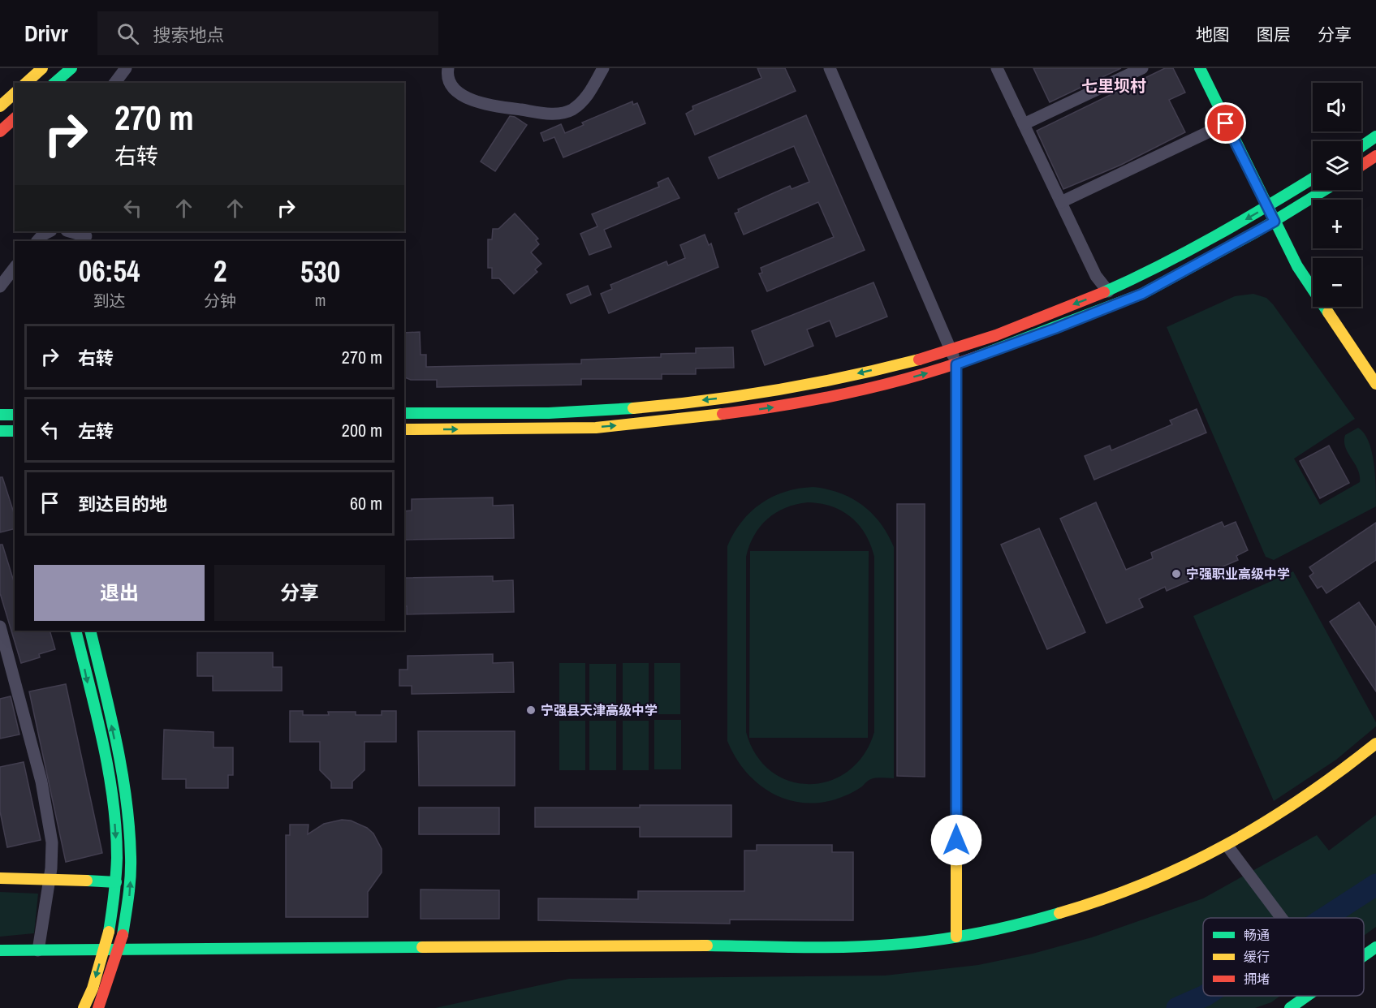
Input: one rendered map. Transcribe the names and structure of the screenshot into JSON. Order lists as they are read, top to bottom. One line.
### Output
{"districts":["七里坝村"],"places":["宁强职业高级中学","宁强县天津高级中学"],"legend":["畅通","缓行","拥堵"],"page":{"header":"Drivr","search":"搜索地点","nav":["地图","图层","分享"],"map_buttons":["+","−"],"turn":["270 m","右转"],"eta":["06:54","到达","2","分钟","530","m"],"list":[{"name":"右转","value":"270 m"},{"name":"左转","value":"200 m"},{"name":"到达目的地","value":"60 m"}],"buttons":["退出","分享"]}}
